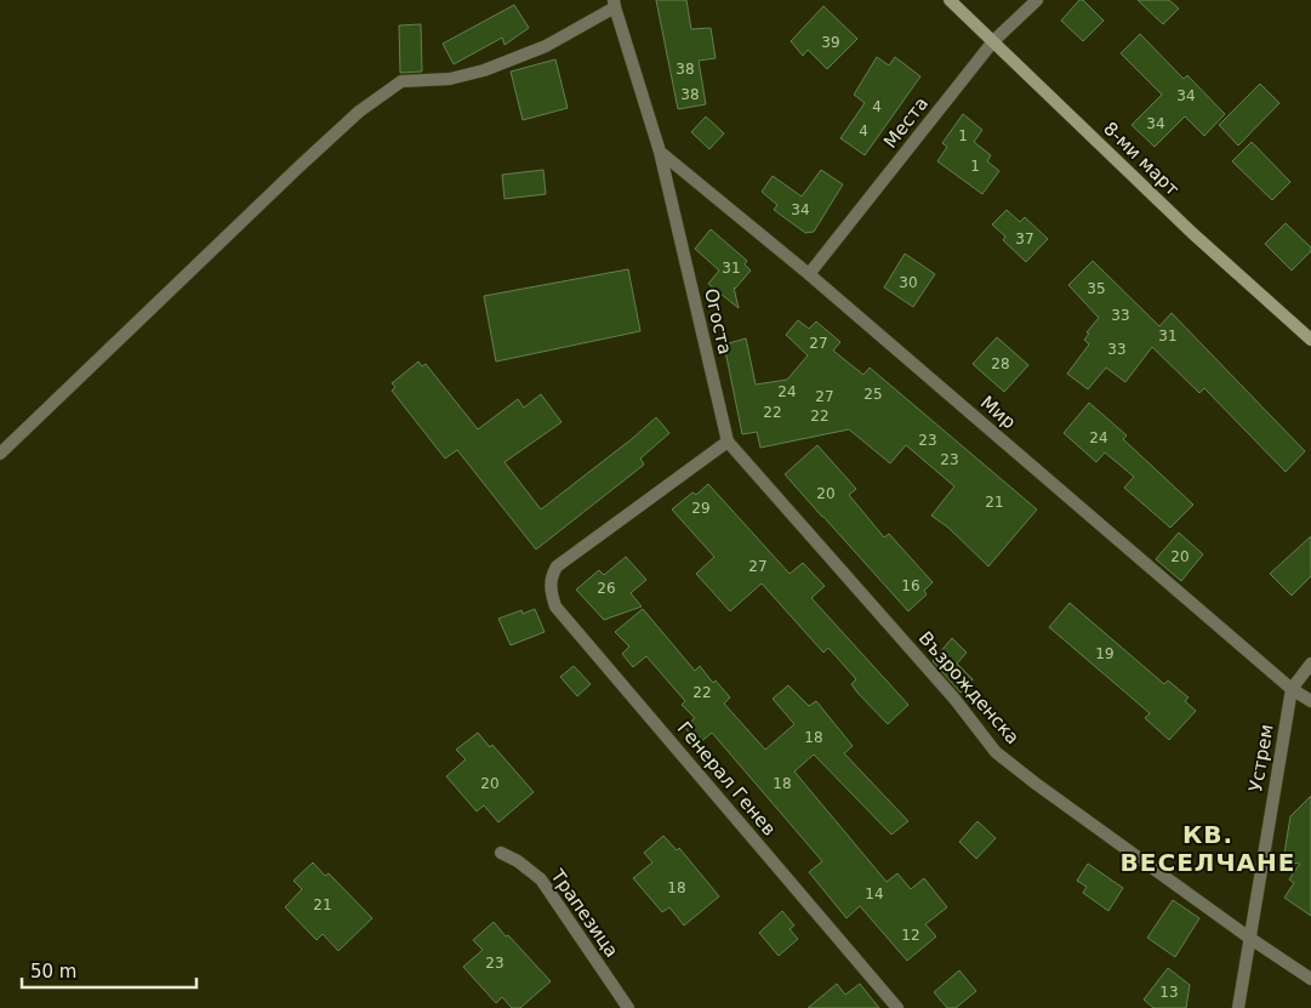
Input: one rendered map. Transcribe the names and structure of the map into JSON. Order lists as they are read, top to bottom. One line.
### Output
{"streets":{"main road":["8-ми март"],"street":["Места","Огоста","Мир","Възрожденска","Устрем","Генерал Генев","Трапезица"]},"crossings":[["Места","8-ми март"],["Места","Мир"],["Огоста","Мир"],["Огоста","Възрожденска"],["Огоста","Генерал Генев"],["Мир","Устрем"],["Възрожденска","Устрем"],["Възрожденска","Генерал Генев"]],"districts":["КВ. ВЕСЕЛЧАНЕ"],"house_numbers":["39","38","38","34","4","34","4","1","1","34","37","31","30","35","33","31","27","33","28","24","25","27","22","22","24","23","23","20","21","29","20","27","16","26","19","22","18","20","18","18","14","21","12","23","13"],"scale_bar":"50 m"}
